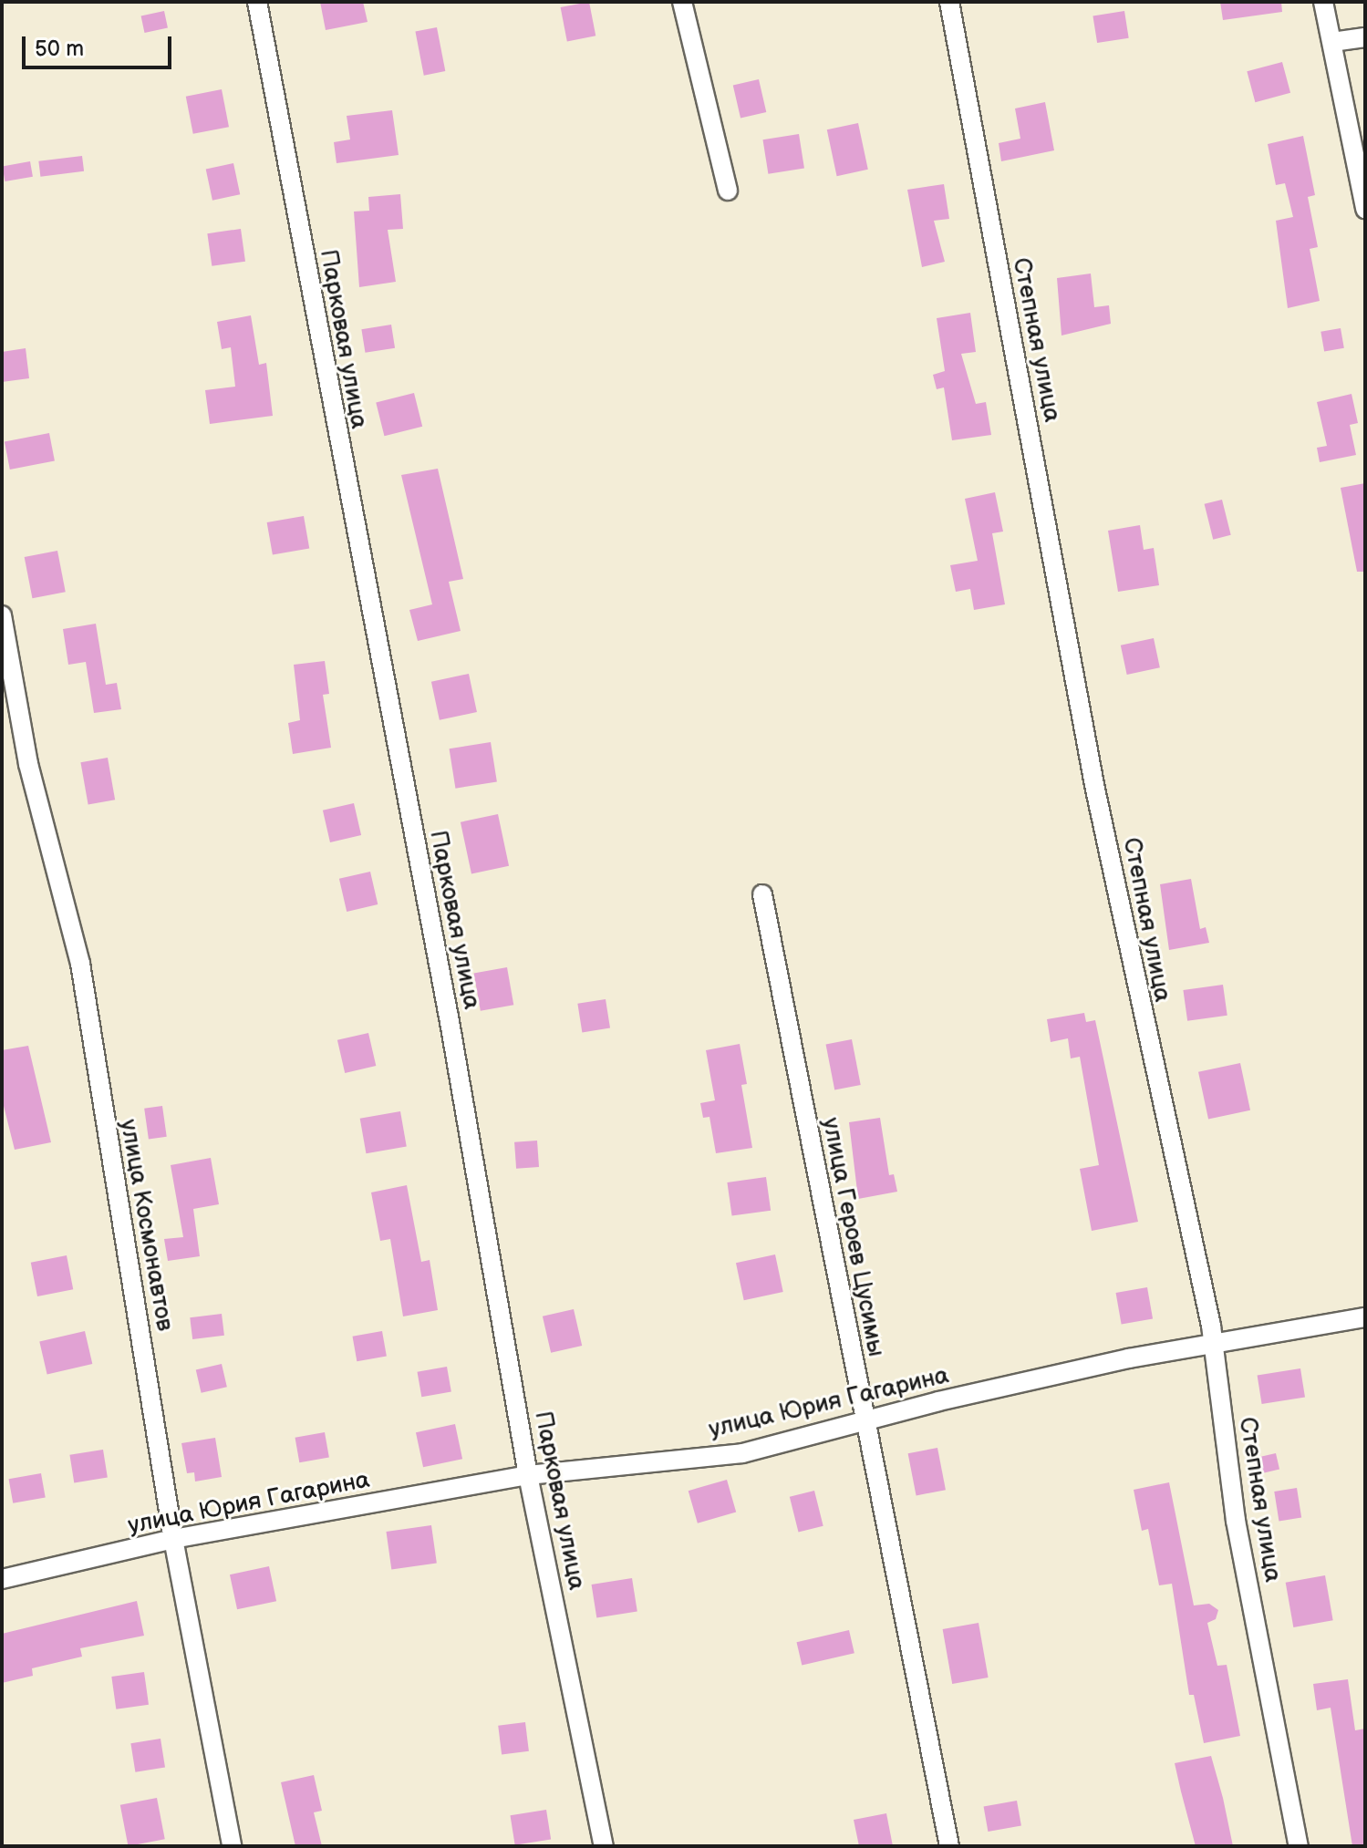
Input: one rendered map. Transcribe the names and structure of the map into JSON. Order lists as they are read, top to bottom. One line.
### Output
{"streets":{"street":["Парковая улица","Степная улица","улица Космонавтов","улица Героев Цусимы","улица Юрия Гагарина"]},"crossings":[["Парковая улица","улица Юрия Гагарина"],["Степная улица","улица Юрия Гагарина"],["улица Космонавтов","улица Юрия Гагарина"],["улица Героев Цусимы","улица Юрия Гагарина"]],"scale_bar":"50 m"}
